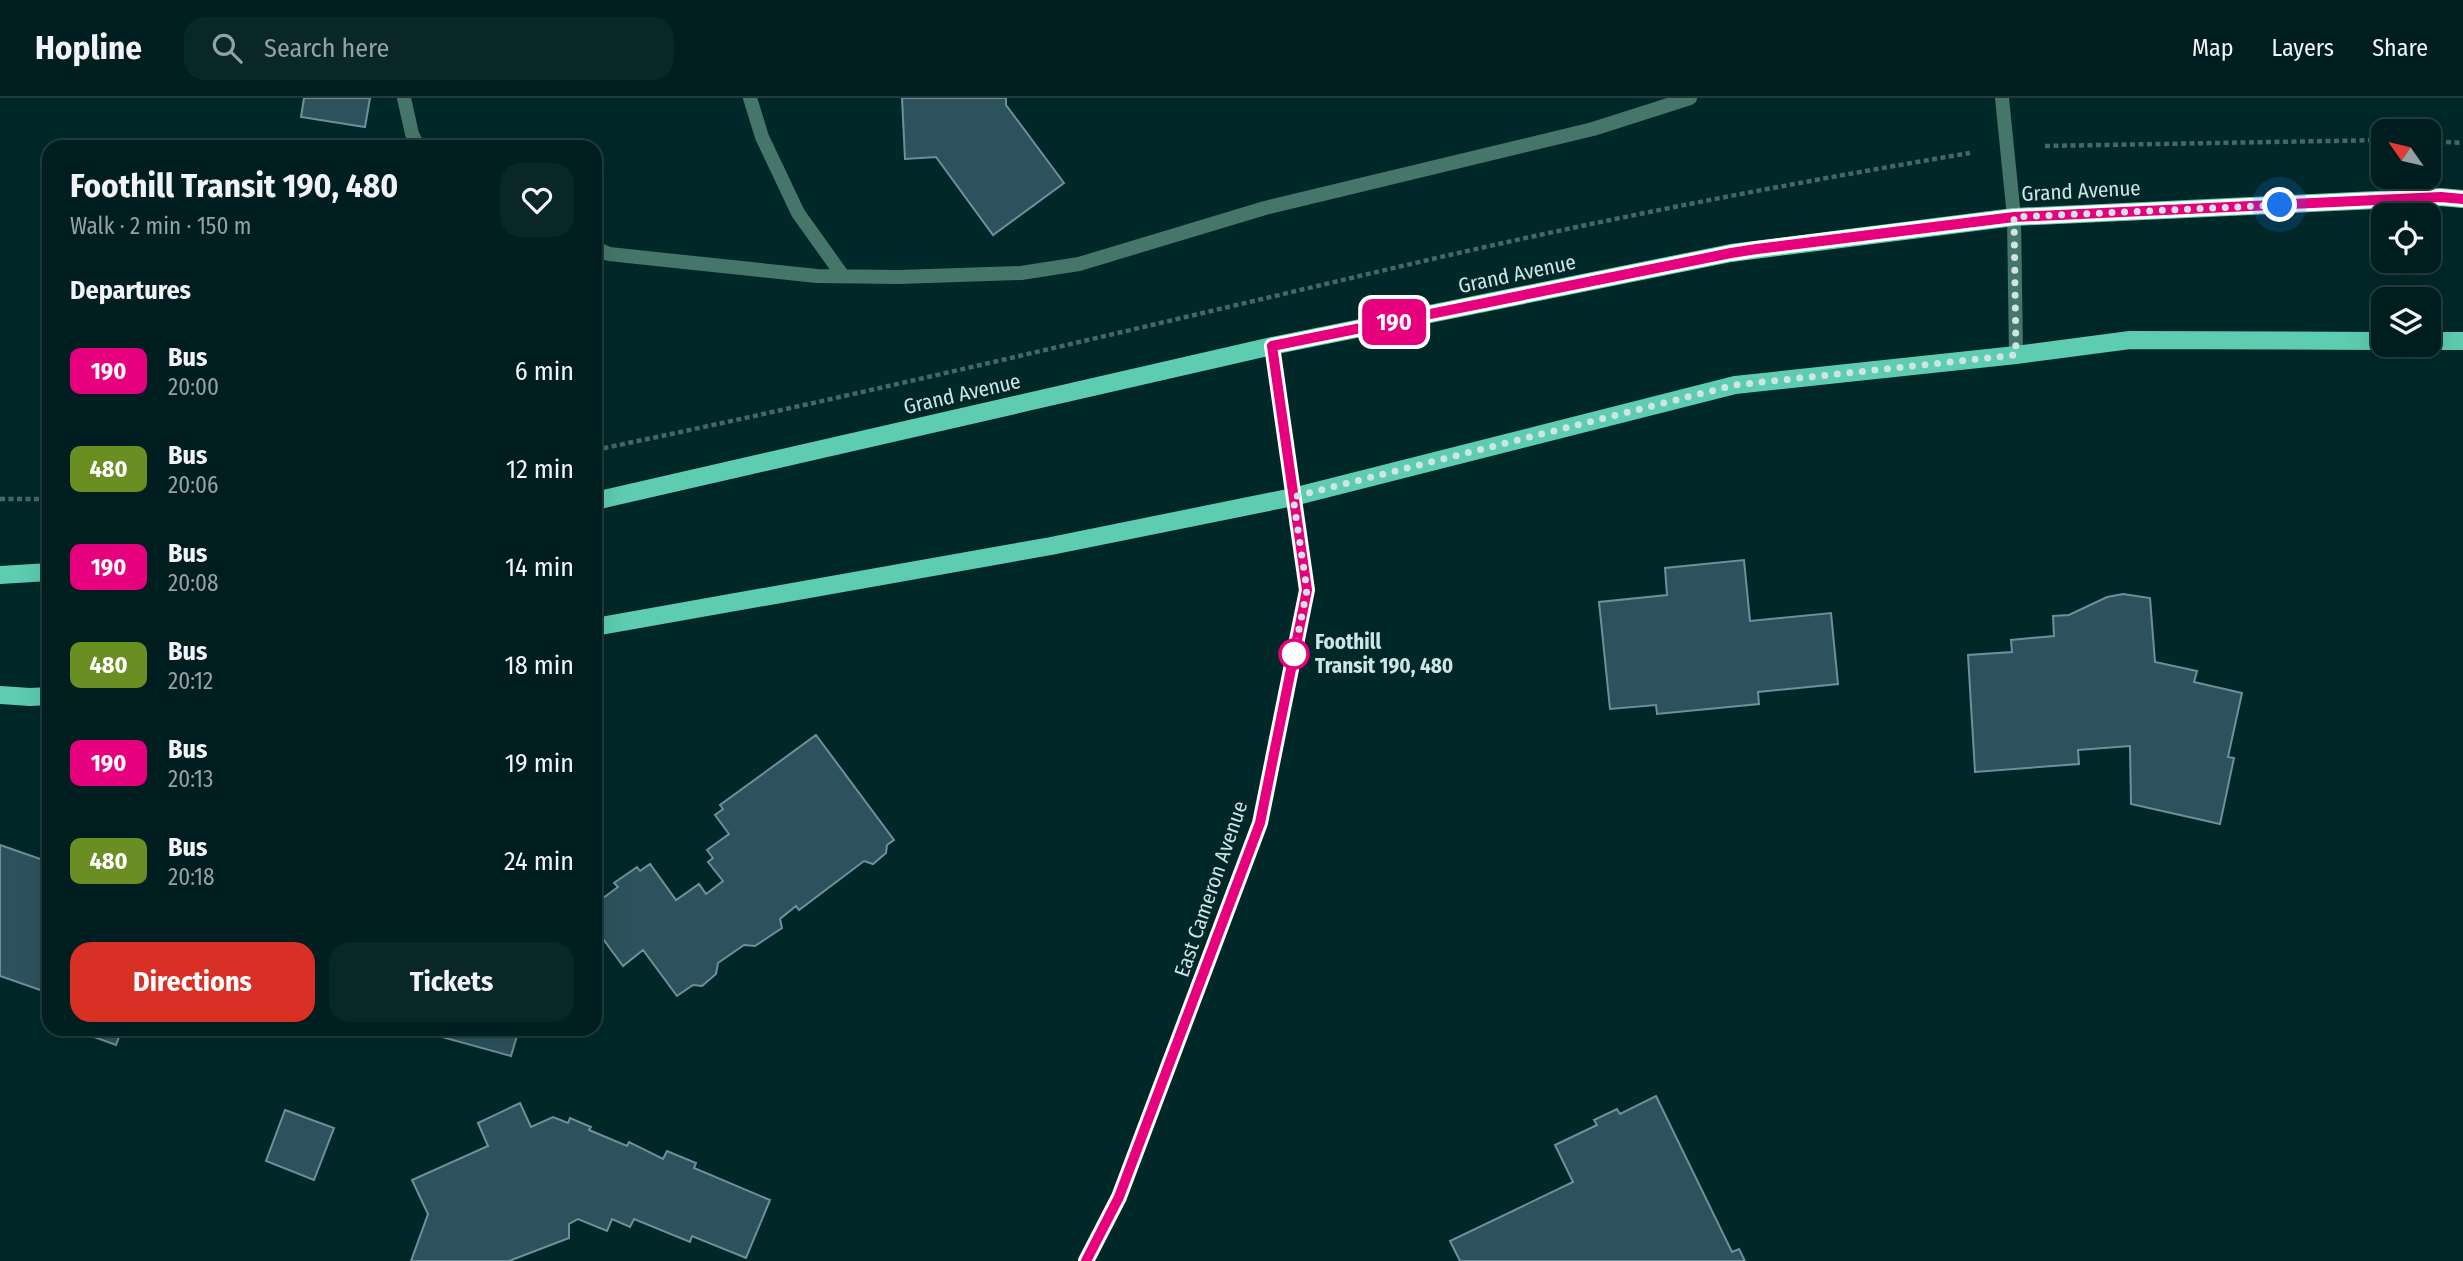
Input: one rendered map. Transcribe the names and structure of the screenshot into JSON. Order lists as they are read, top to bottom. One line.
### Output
{"streets":{"main road":["Grand Avenue","East Cameron Avenue"]},"crossings":[["Grand Avenue","East Cameron Avenue"]],"places":["Foothill Transit 190, 480"],"lines":["bus line 190"],"north":"top left","page":{"header":"Hopline","search":"Search here","nav":["Map","Layers","Share"],"on_map":"190","heading":[["Foothill Transit 190, 480","Walk · 2 min · 150 m"],"Departures"],"list":[{"mark":"190","name":"Bus","note":"20:00","value":"6 min"},{"mark":"480","name":"Bus","note":"20:06","value":"12 min"},{"mark":"190","name":"Bus","note":"20:08","value":"14 min"},{"mark":"480","name":"Bus","note":"20:12","value":"18 min"},{"mark":"190","name":"Bus","note":"20:13","value":"19 min"},{"mark":"480","name":"Bus","note":"20:18","value":"24 min"}],"buttons":["Directions","Tickets"]}}
